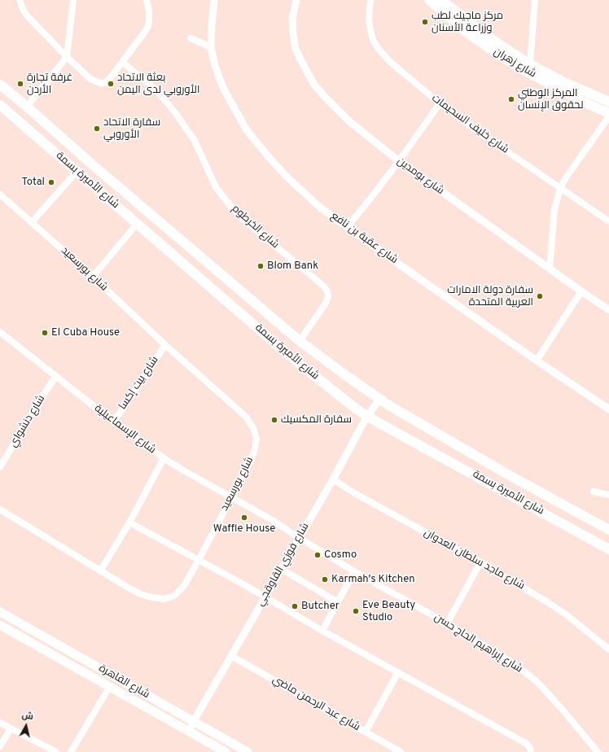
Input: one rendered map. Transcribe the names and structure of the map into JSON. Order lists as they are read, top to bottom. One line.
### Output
{"streets":{"main road":["شارع زهران","شارع الأميرة بسمة","شارع القاهرة"],"street":["شارع خليف السحيمات","شارع بومدين","شارع الخرطوم","شارع عقبة بن نافع","شارع بورسعيد","شارع بيت إكسا","شارع دنشواي","شارع الإسماعيلية","شارع ماجد سلطان العدوان","شارع فوزي القاوقجي","شارع إبراهيم الحاج حسن","شارع عبد الرحمن ماضي"]},"crossings":[["شارع الأميرة بسمة","شارع الخرطوم"],["شارع الأميرة بسمة","شارع فوزي القاوقجي"],["شارع بورسعيد","شارع بيت إكسا"],["شارع بورسعيد","شارع الإسماعيلية"],["شارع بورسعيد","شارع إبراهيم الحاج حسن"],["شارع بيت إكسا","شارع الإسماعيلية"],["شارع دنشواي","شارع الإسماعيلية"],["شارع الإسماعيلية","شارع إبراهيم الحاج حسن"],["شارع ماجد سلطان العدوان","شارع فوزي القاوقجي"],["شارع فوزي القاوقجي","شارع إبراهيم الحاج حسن"],["شارع فوزي القاوقجي","شارع القاهرة"],["شارع فوزي القاوقجي","شارع عبد الرحمن ماضي"]],"places":["مركز ماجيك لطب وزراعة الأسنان","غرفة تجارة الأردن","بعثة الاتحاد الأوروبي لدى اليمن","المركز الوطني لحقوق الإنسان","سفارة الاتحاد الأوروبي","Total","Blom Bank","سفارة دولة الامارات العربية المتحدة","El Cuba House","سفارة المكسيك","Waffle House","Cosmo","Karmah's Kitchen","Butcher","Eve Beauty Studio"],"north":"top"}
